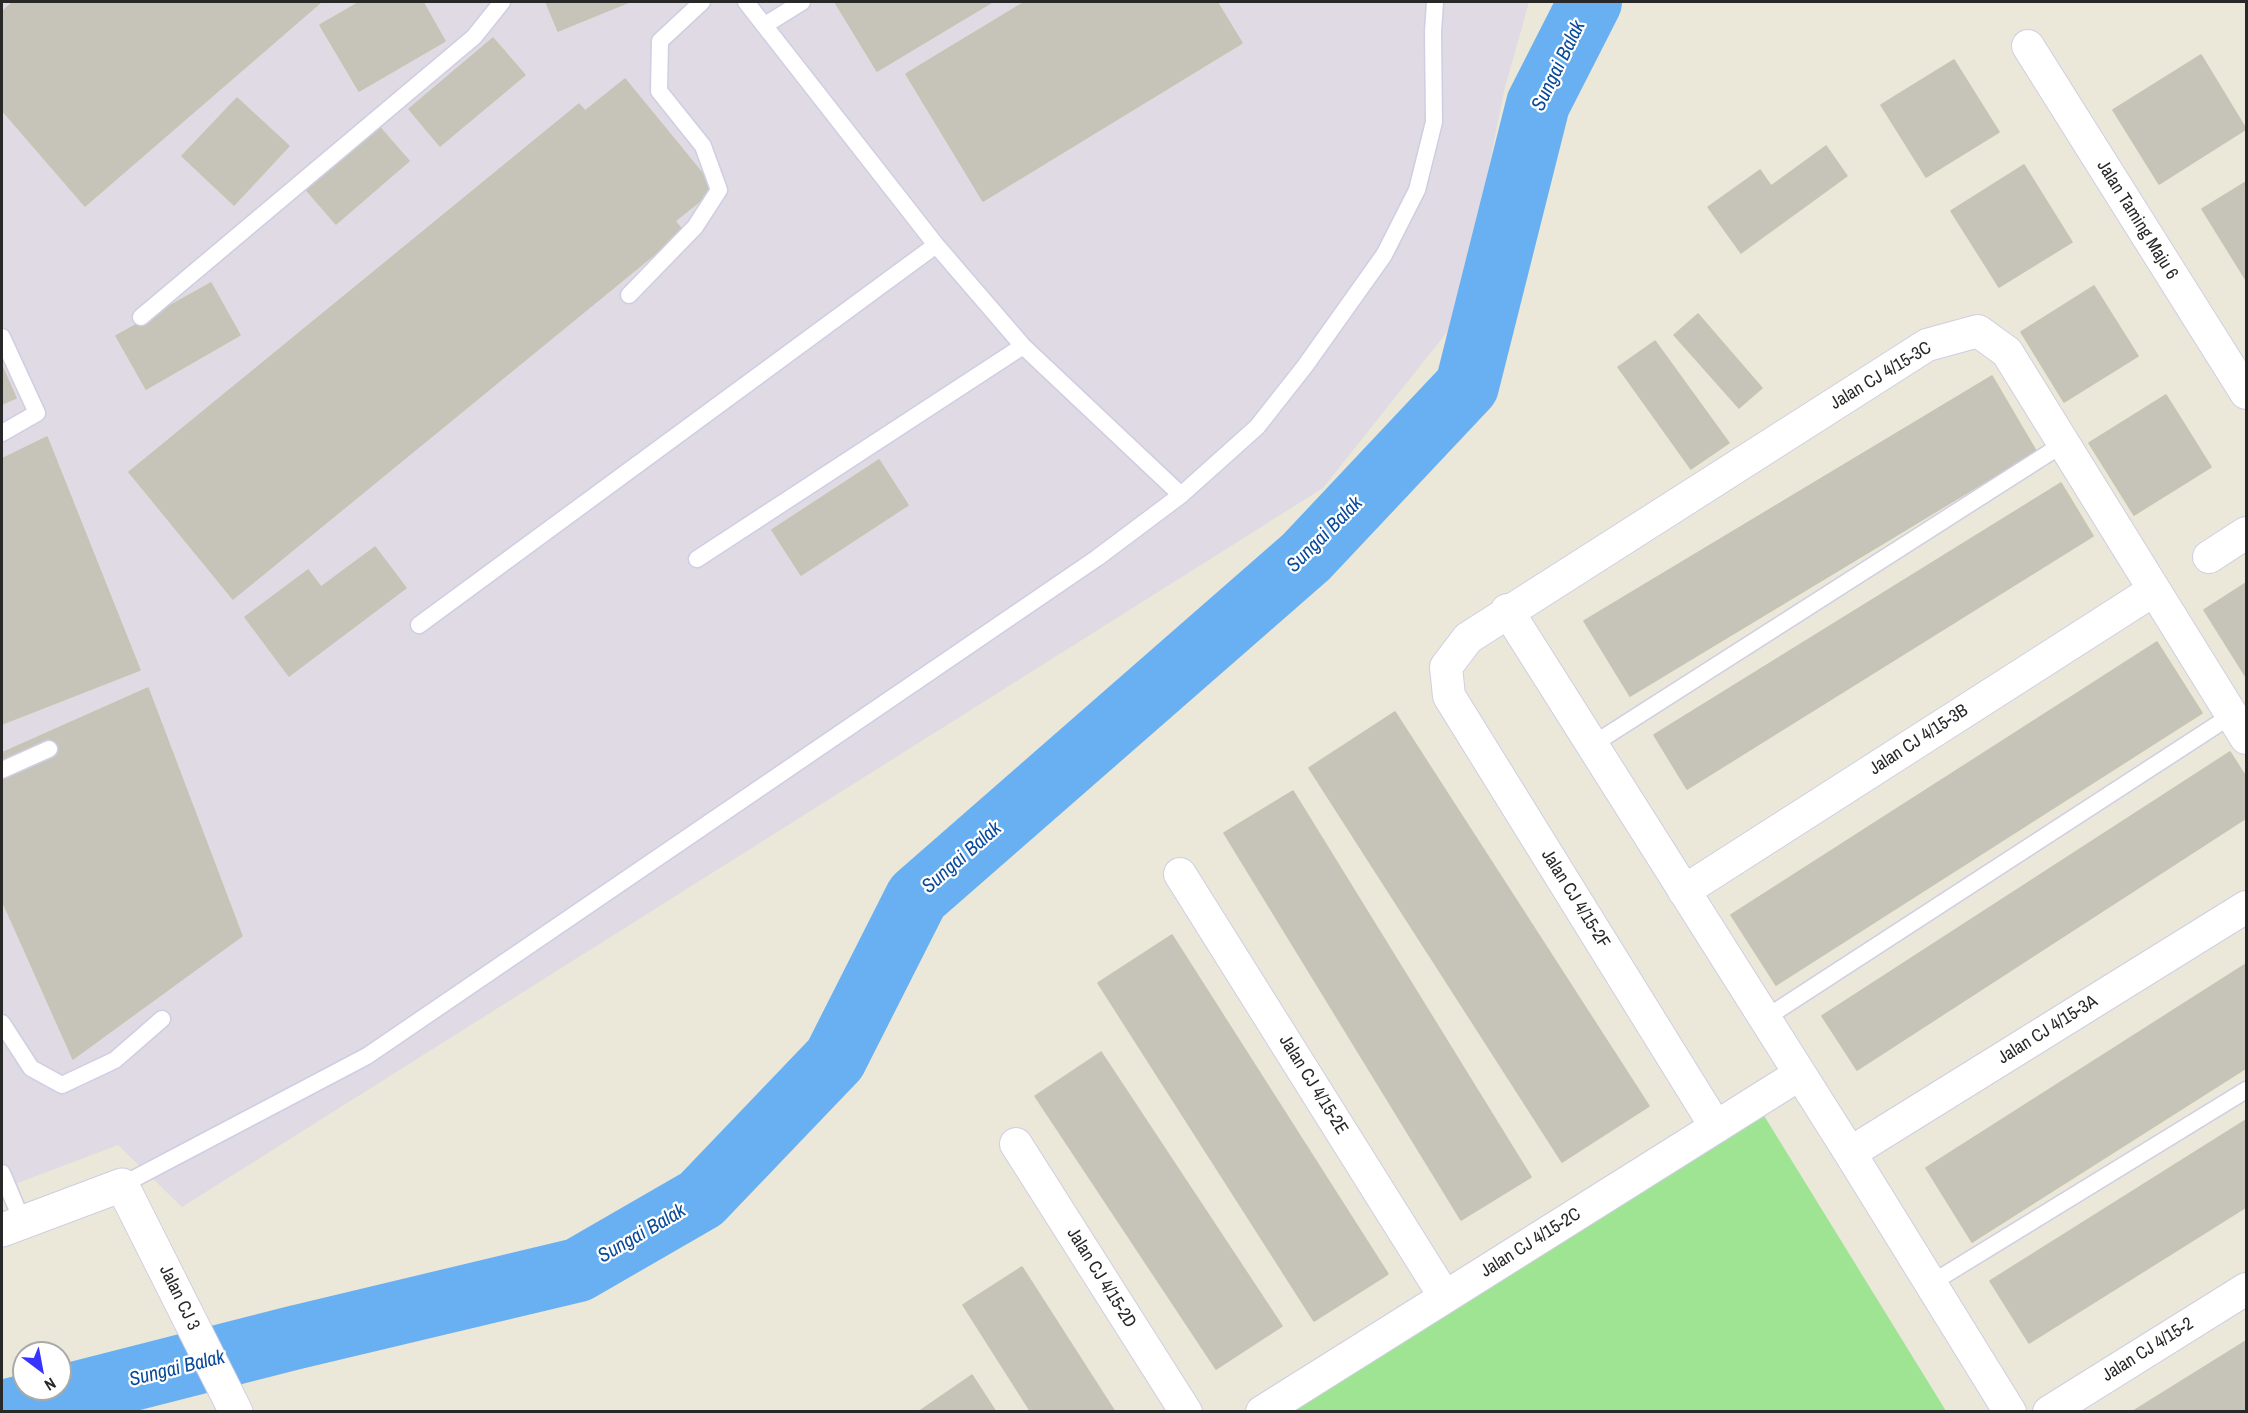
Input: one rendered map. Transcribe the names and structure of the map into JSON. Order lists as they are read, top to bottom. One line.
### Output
{"streets":{"street":["Jalan Taming Maju 6","Jalan CJ 4/15-3C","Jalan CJ 4/15-3B","Jalan CJ 4/15-2F","Jalan CJ 4/15-3A","Jalan CJ 4/15-2E","Jalan CJ 4/15-2C","Jalan CJ 4/15-2D","Jalan CJ 3","Jalan CJ 4/15-2"]},"crossings":[["Jalan CJ 4/15-3C","Jalan CJ 4/15-3B"],["Jalan CJ 4/15-3C","Jalan CJ 4/15-2F"],["Jalan CJ 4/15-2F","Jalan CJ 4/15-2C"],["Jalan CJ 4/15-2E","Jalan CJ 4/15-2C"]],"water":["Sungai Balak"],"north":"bottom right"}
